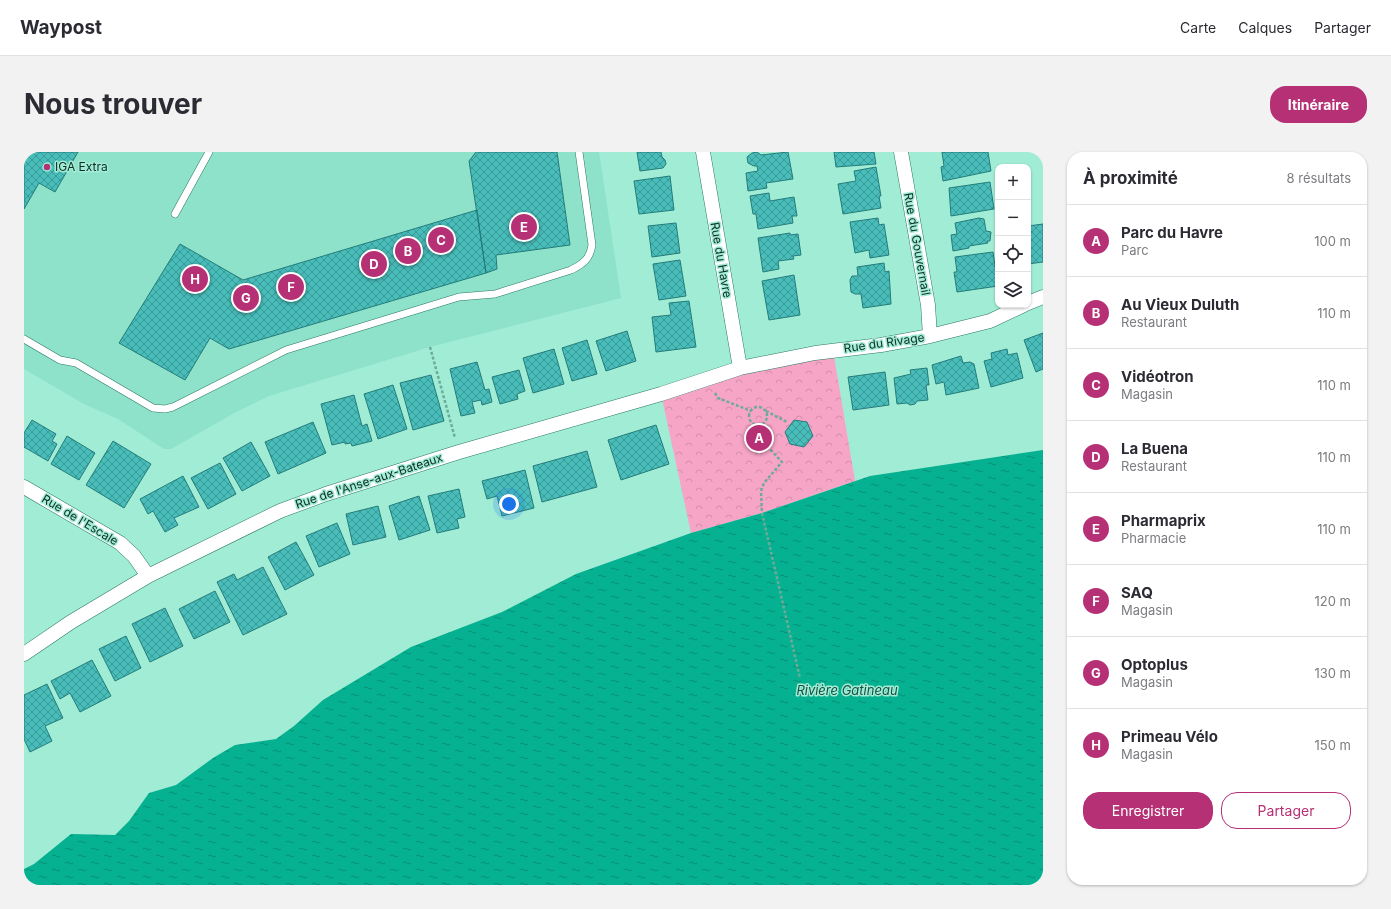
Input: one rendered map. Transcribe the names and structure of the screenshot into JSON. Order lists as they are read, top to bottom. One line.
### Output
{"streets":{"street":["Rue du Gouvernail","Rue du Havre","Rue du Rivage","Rue de l'Anse-aux-Bateaux","Rue de l'Escale"]},"crossings":[["Rue du Gouvernail","Rue du Rivage"],["Rue du Havre","Rue du Rivage"],["Rue du Havre","Rue de l'Anse-aux-Bateaux"],["Rue du Rivage","Rue de l'Anse-aux-Bateaux"],["Rue de l'Anse-aux-Bateaux","Rue de l'Escale"]],"water":["Rivière Gatineau"],"places":["IGA Extra"],"page":{"header":"Waypost","nav":["Carte","Calques","Partager"],"buttons":["Itinéraire",["Enregistrer","Partager"]],"title":"Nous trouver","heading":["À proximité","8 résultats"],"map_buttons":["+","−"],"list":[{"mark":"A","name":"Parc du Havre","note":"Parc","value":"100 m"},{"mark":"B","name":"Au Vieux Duluth","note":"Restaurant","value":"110 m"},{"mark":"C","name":"Vidéotron","note":"Magasin","value":"110 m"},{"mark":"D","name":"La Buena","note":"Restaurant","value":"110 m"},{"mark":"E","name":"Pharmaprix","note":"Pharmacie","value":"110 m"},{"mark":"F","name":"SAQ","note":"Magasin","value":"120 m"},{"mark":"G","name":"Optoplus","note":"Magasin","value":"130 m"},{"mark":"H","name":"Primeau Vélo","note":"Magasin","value":"150 m"}],"pins":["E","C","B","D","H","F","G","A"]}}
